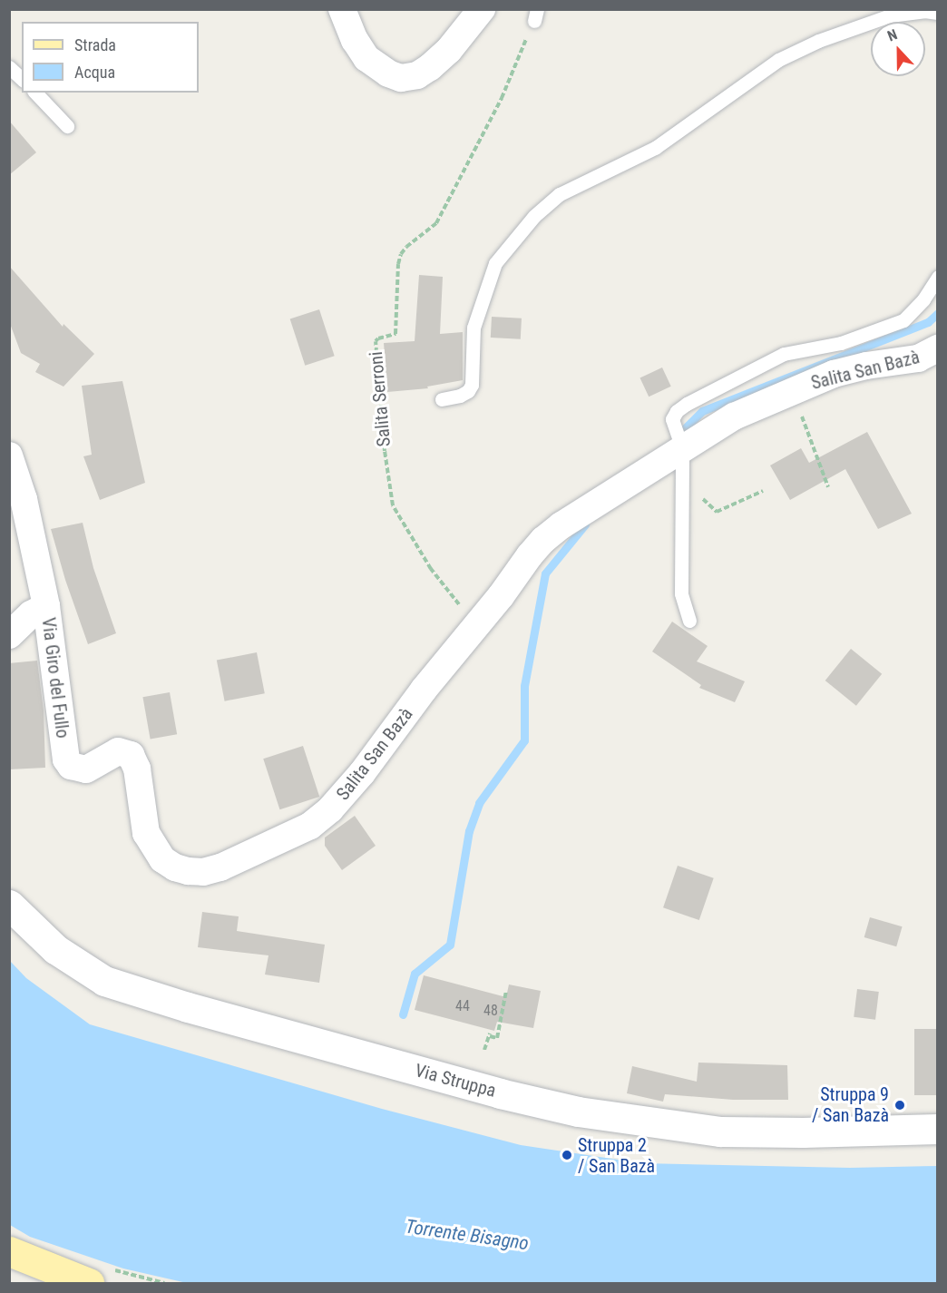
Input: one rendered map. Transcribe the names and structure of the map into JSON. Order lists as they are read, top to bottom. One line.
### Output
{"streets":{"main road":["Via Struppa"],"street":["Salita San Bazà","Via Giro del Fullo"],"path":["Salita Serroni"]},"crossings":[["Salita San Bazà","Via Giro del Fullo"]],"water":["Torrente Bisagno"],"places":["Struppa 9 / San Bazà","Struppa 2 / San Bazà"],"house_numbers":["44","48"],"legend":["Strada","Acqua"],"north":"top"}
